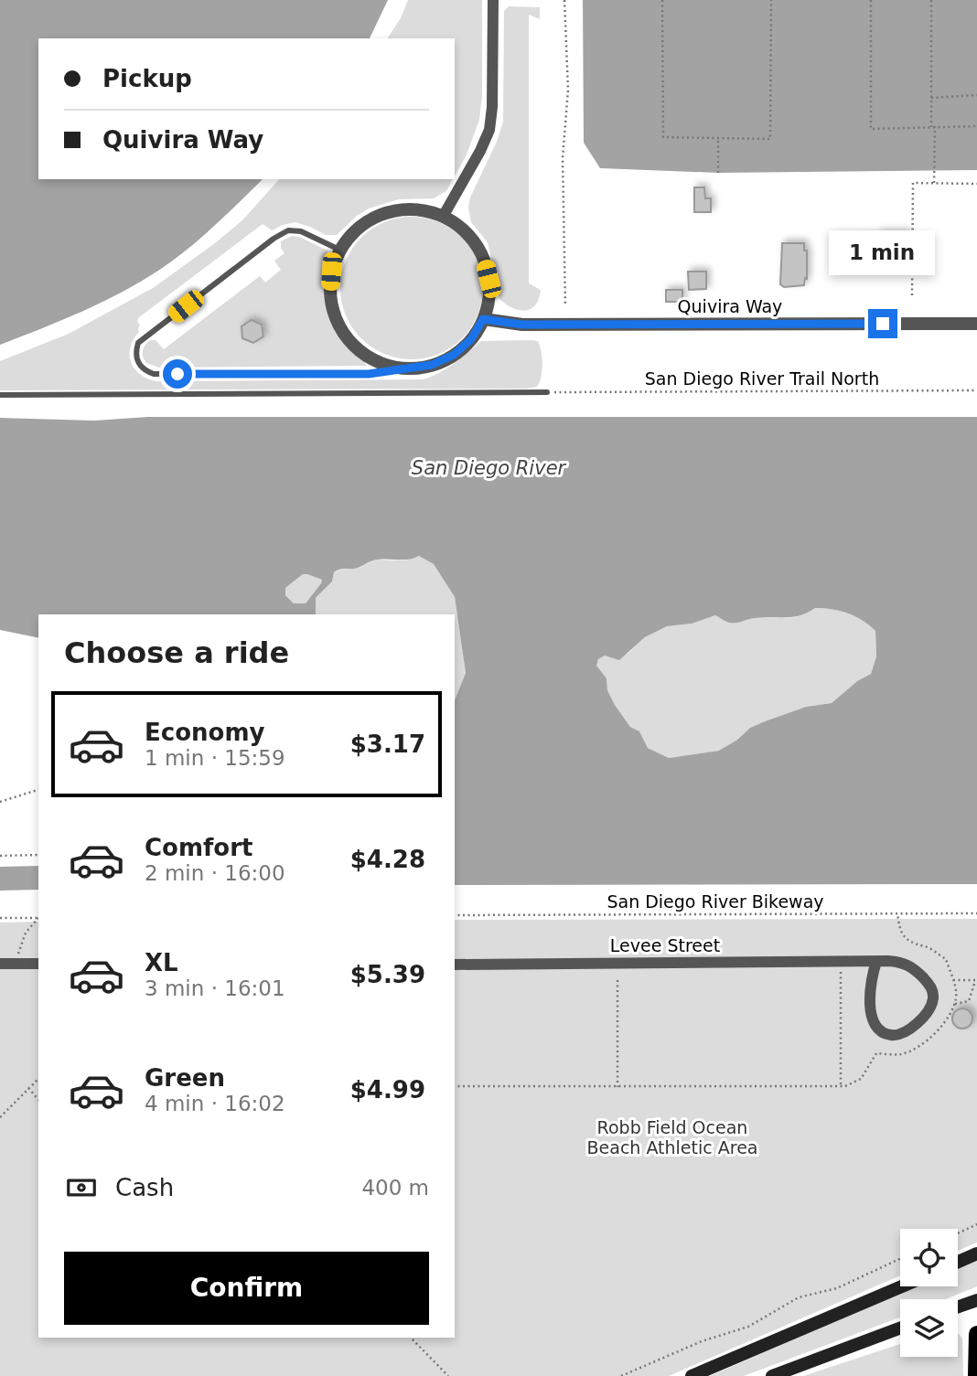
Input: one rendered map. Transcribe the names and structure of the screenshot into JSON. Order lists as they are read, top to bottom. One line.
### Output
{"streets":{"street":["Quivira Way","Levee Street"],"path":["San Diego River Trail North","San Diego River Bikeway"]},"water":["San Diego River"],"parks":["Robb Field Ocean Beach Athletic Area"],"page":{"banner":["Pickup","Quivira Way"],"bubble":"1 min","heading":"Choose a ride","list":[{"name":"Economy","note":"1 min · 15:59","value":"$3.17"},{"name":"Comfort","note":"2 min · 16:00","value":"$4.28"},{"name":"XL","note":"3 min · 16:01","value":"$5.39"},{"name":"Green","note":"4 min · 16:02","value":"$4.99"}],"pay":["Cash","400 m"],"buttons":"Confirm"}}
